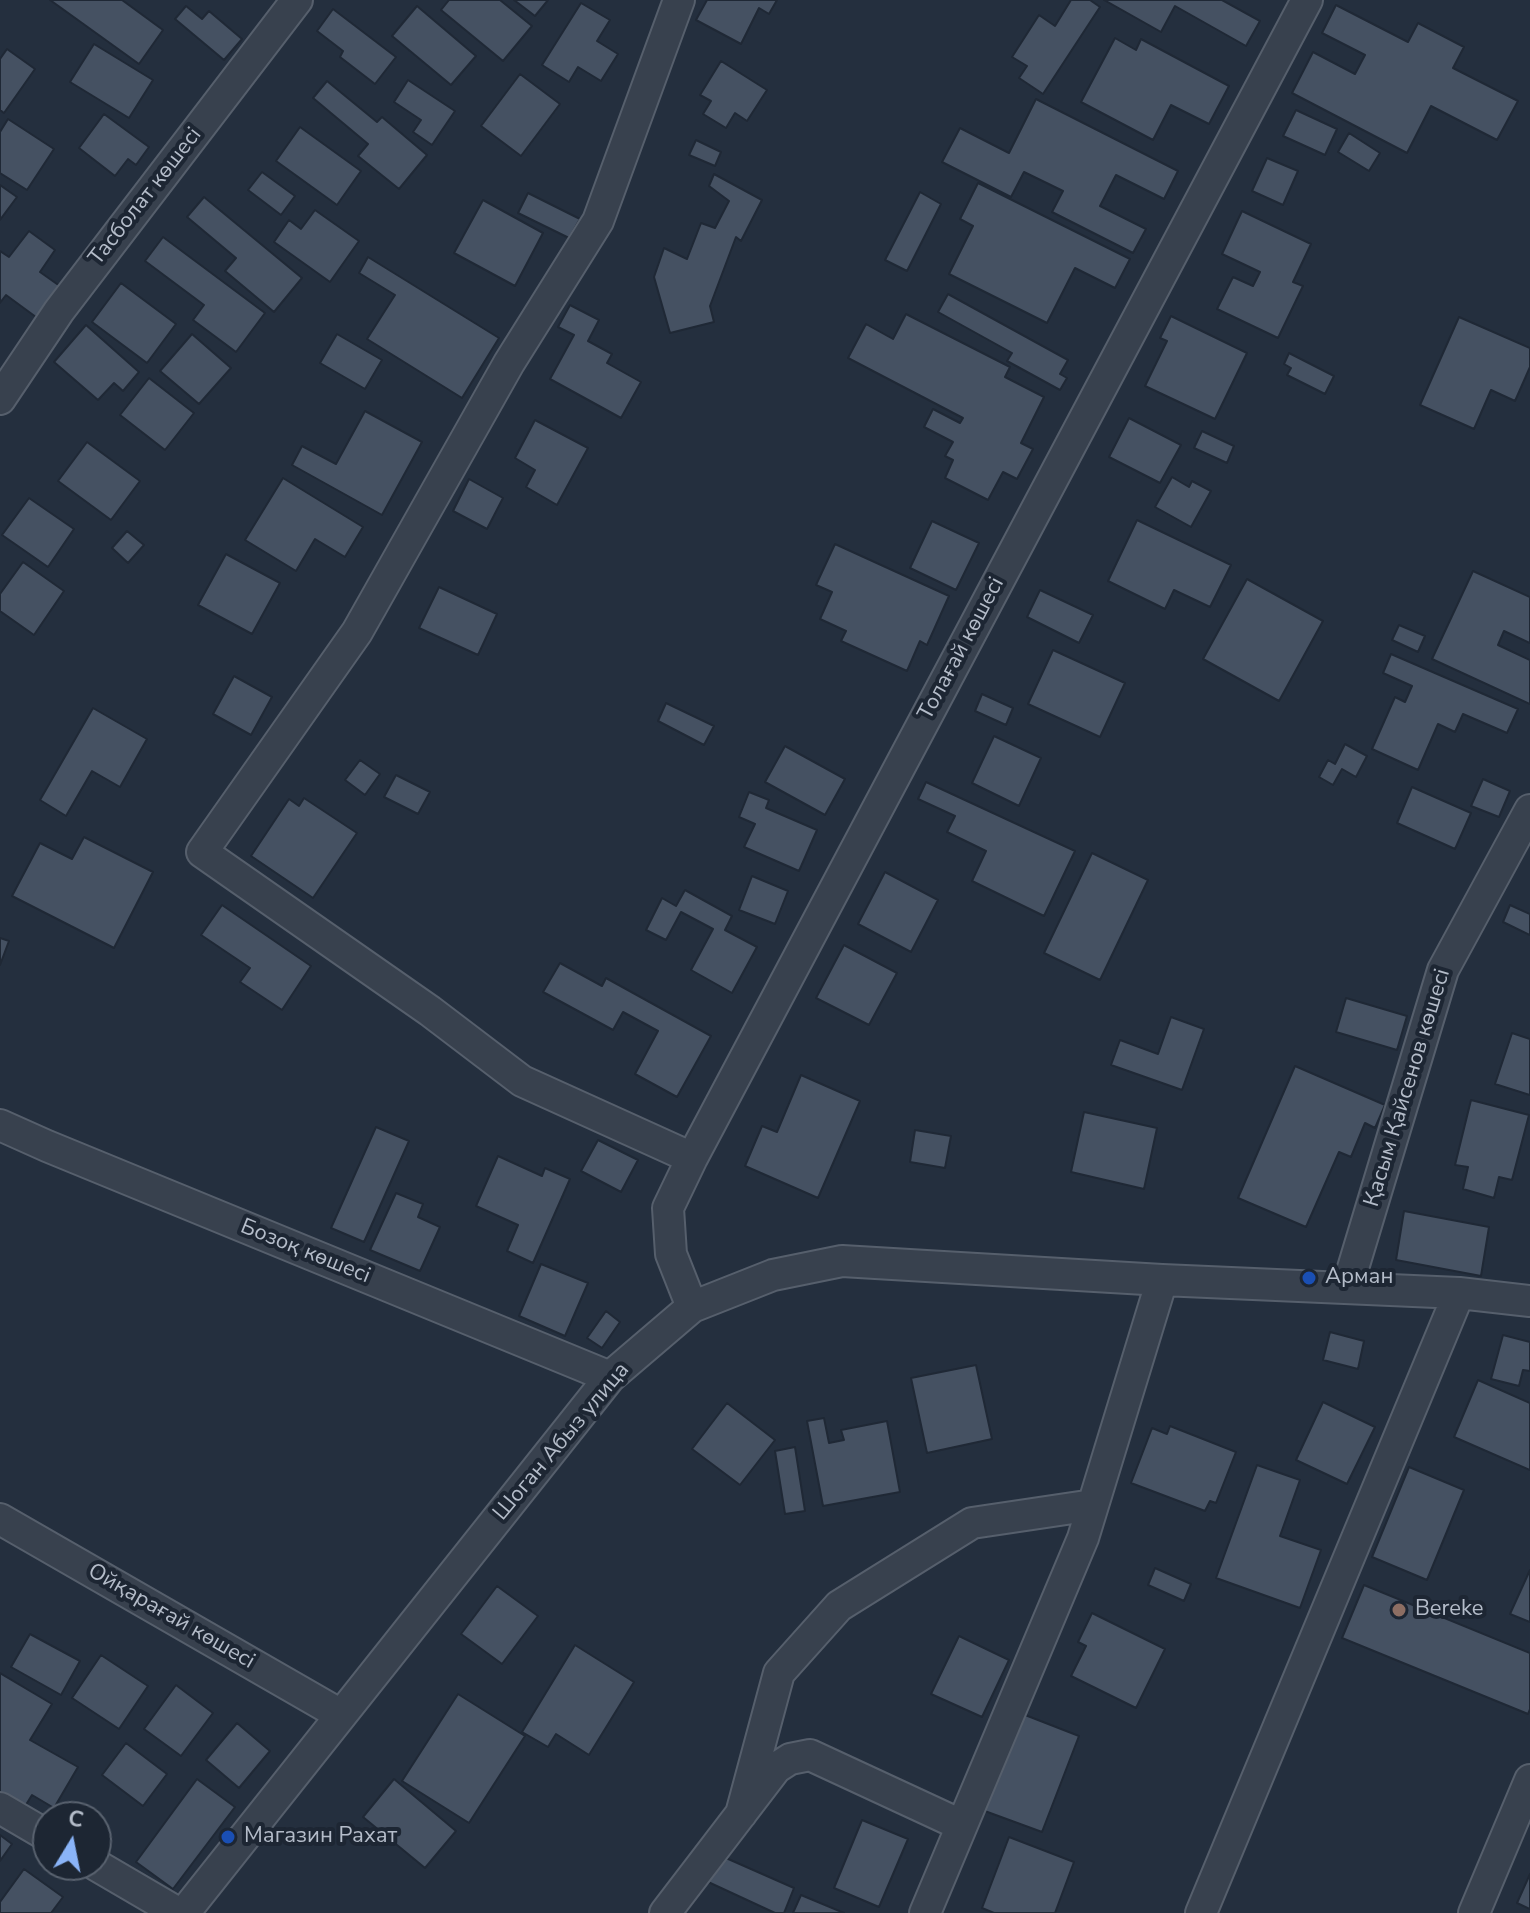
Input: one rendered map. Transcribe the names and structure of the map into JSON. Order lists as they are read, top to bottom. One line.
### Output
{"streets":{"street":["Тасболат көшесі","Толағай көшесі","Қасым Қайсенов көшесі","Бозоқ көшесі","Шоган Абыз улица","Ойқарағай көшесі"]},"crossings":[["Толағай көшесі","Шоган Абыз улица"],["Қасым Қайсенов көшесі","Шоган Абыз улица"],["Бозоқ көшесі","Шоган Абыз улица"],["Шоган Абыз улица","Ойқарағай көшесі"]],"places":["Арман","Bereke","Магазин Рахат"],"north":"top"}
